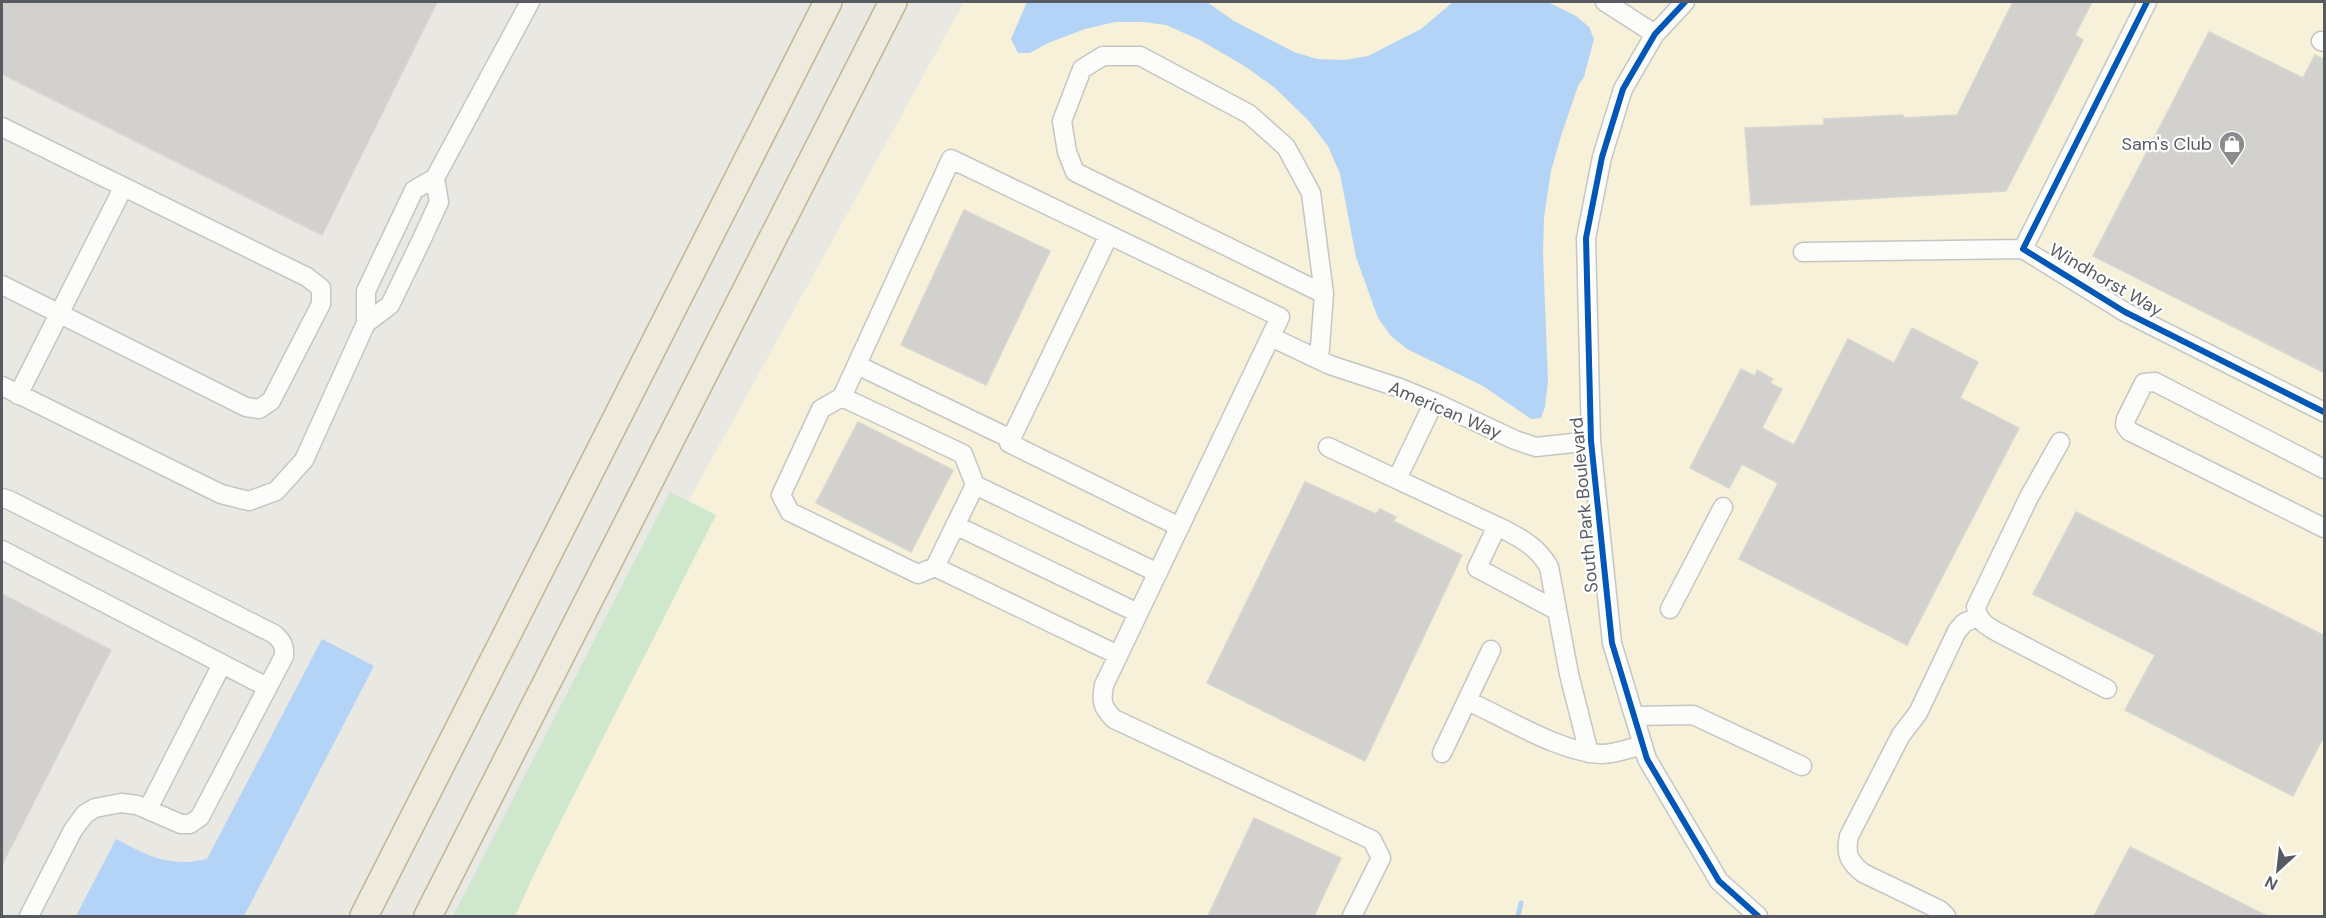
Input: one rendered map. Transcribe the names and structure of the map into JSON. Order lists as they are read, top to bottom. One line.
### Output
{"streets":{"street":["Windhorst Way","American Way","South Park Boulevard"]},"crossings":[["American Way","South Park Boulevard"]],"places":{"shop":["Sam's Club"]},"north":"bottom left"}
